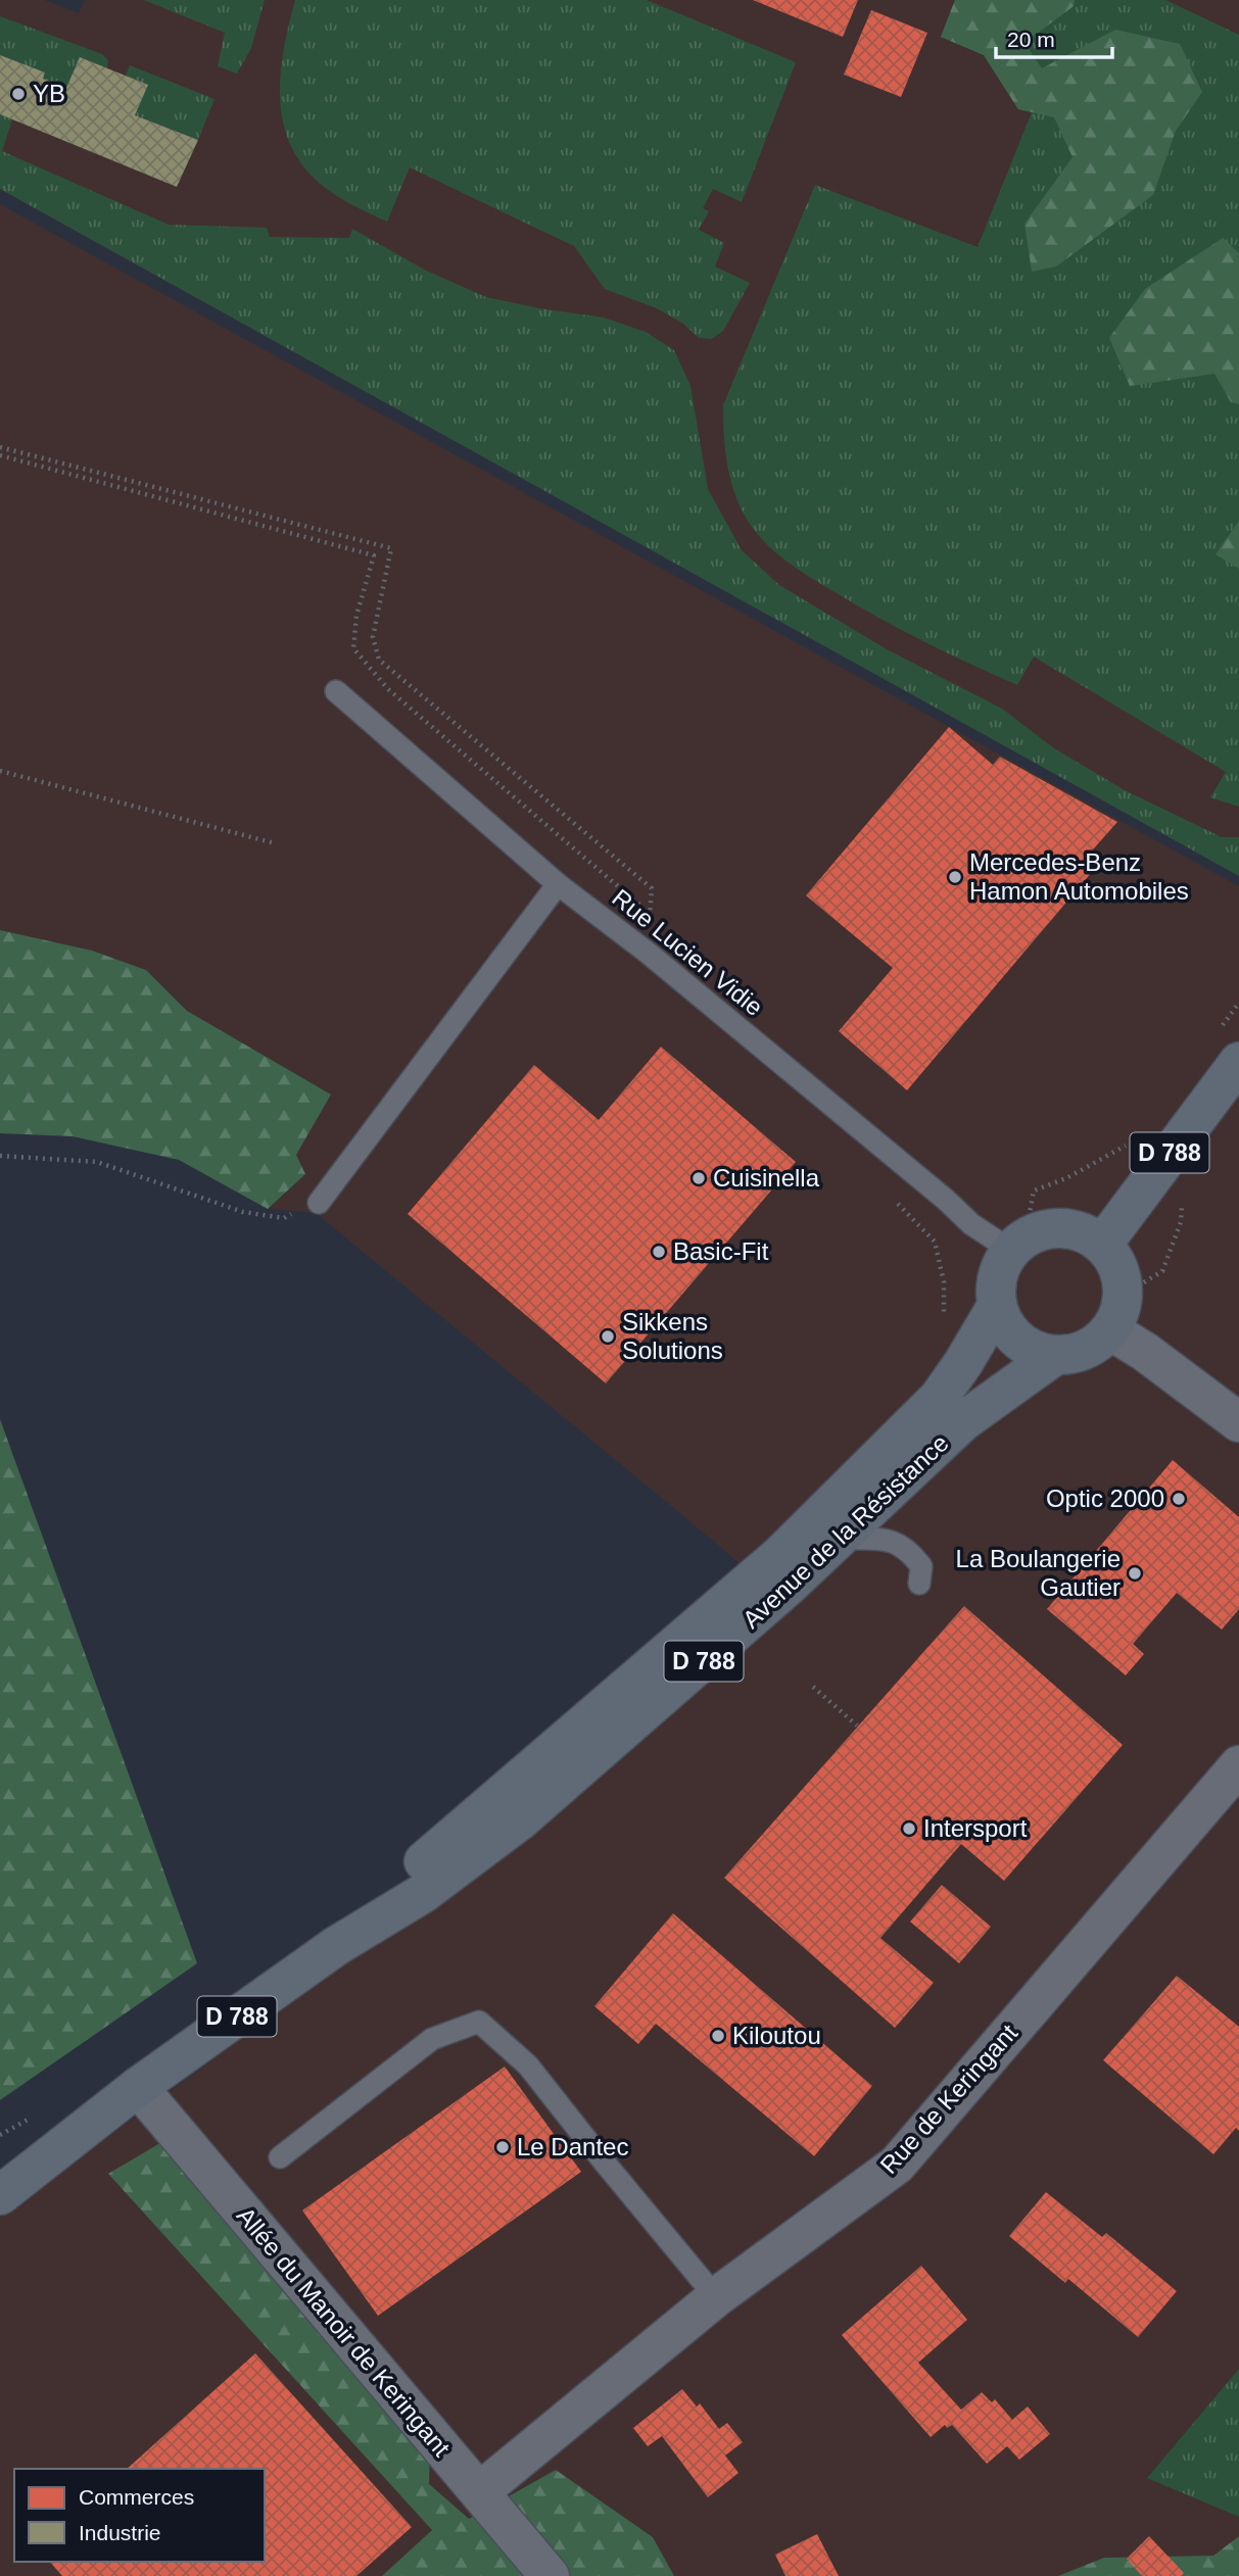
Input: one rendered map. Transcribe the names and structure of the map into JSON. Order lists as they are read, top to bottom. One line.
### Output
{"streets":{"main road":["D 788","Avenue de la Résistance"],"street":["Rue de Keringant","Allée du Manoir de Keringant"],"lane":["Rue Lucien Vidie"]},"crossings":[["Rue Lucien Vidie","D 788"],["Rue Lucien Vidie","Avenue de la Résistance"],["D 788","Avenue de la Résistance"],["Avenue de la Résistance","Allée du Manoir de Keringant"],["Rue de Keringant","Allée du Manoir de Keringant"]],"places":["YB","Mercedes-Benz Hamon Automobiles","Cuisinella","Basic-Fit","Sikkens Solutions","Optic 2000","La Boulangerie Gautier","Intersport","Kiloutou","Le Dantec"],"legend":["Commerces","Industrie"],"scale_bar":"20 m"}
